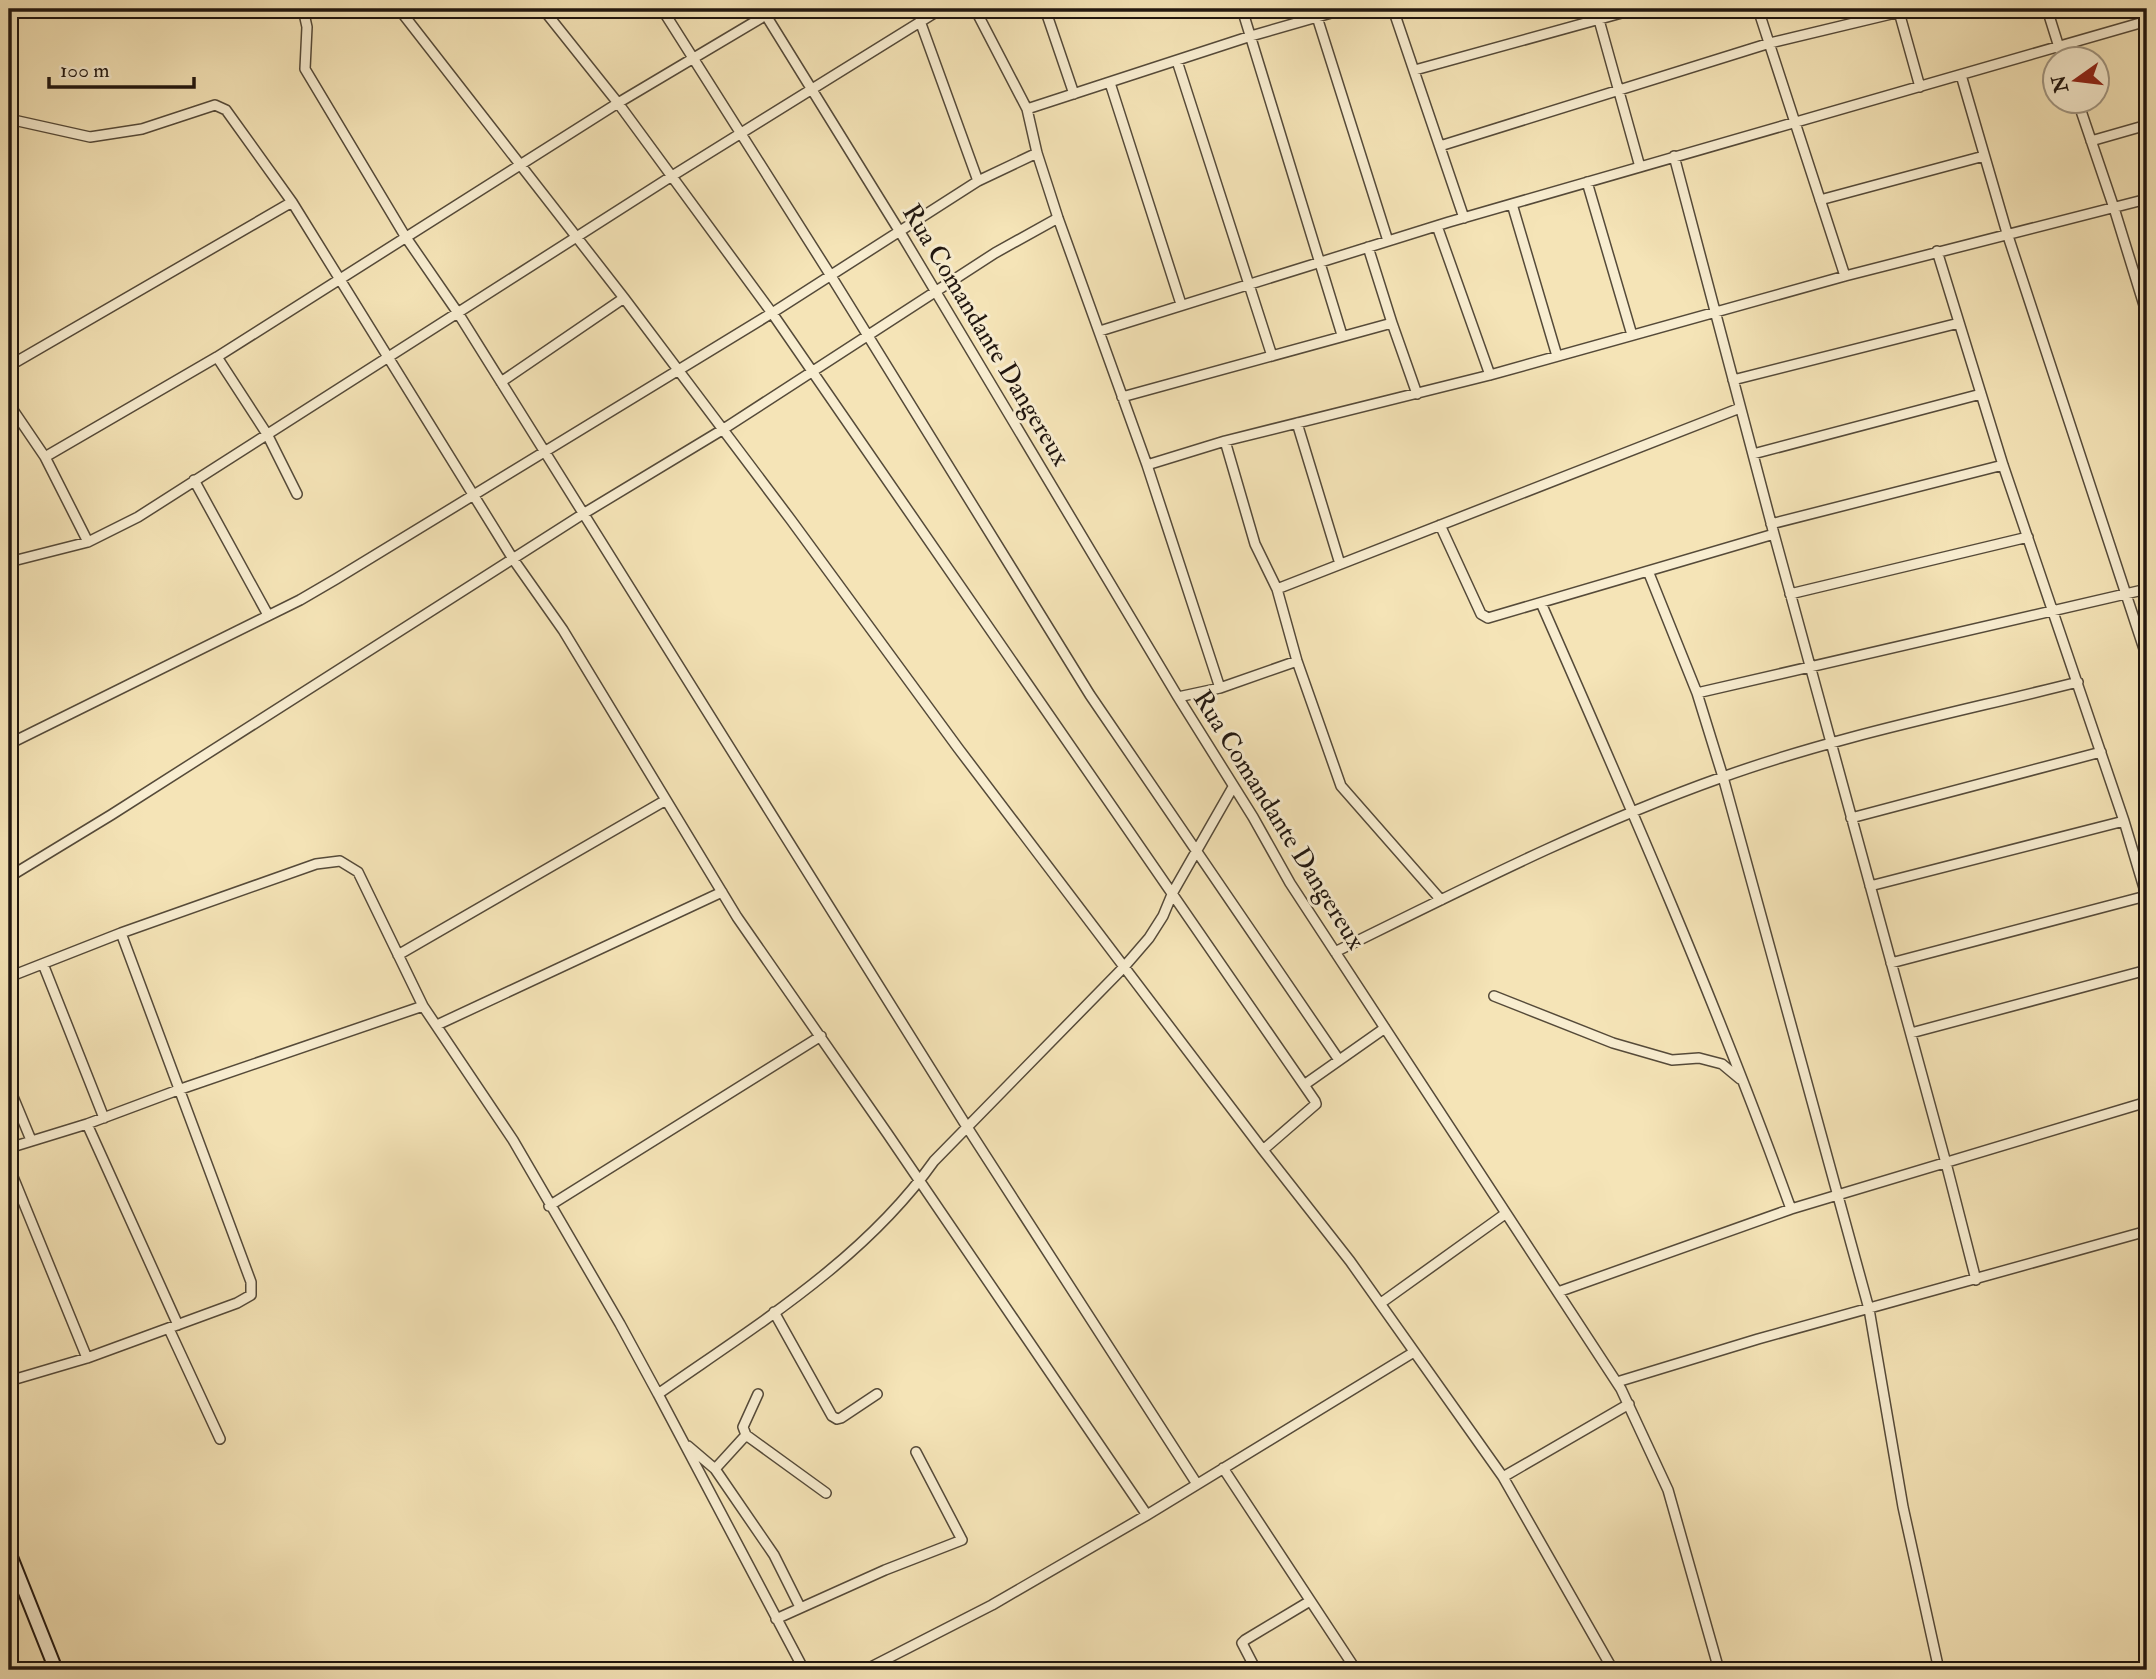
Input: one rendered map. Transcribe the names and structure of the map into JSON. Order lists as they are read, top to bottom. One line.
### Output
{"streets":{"street":["Rua Comandante Dangereux"]},"scale_bar":"100 m","north":"left"}
